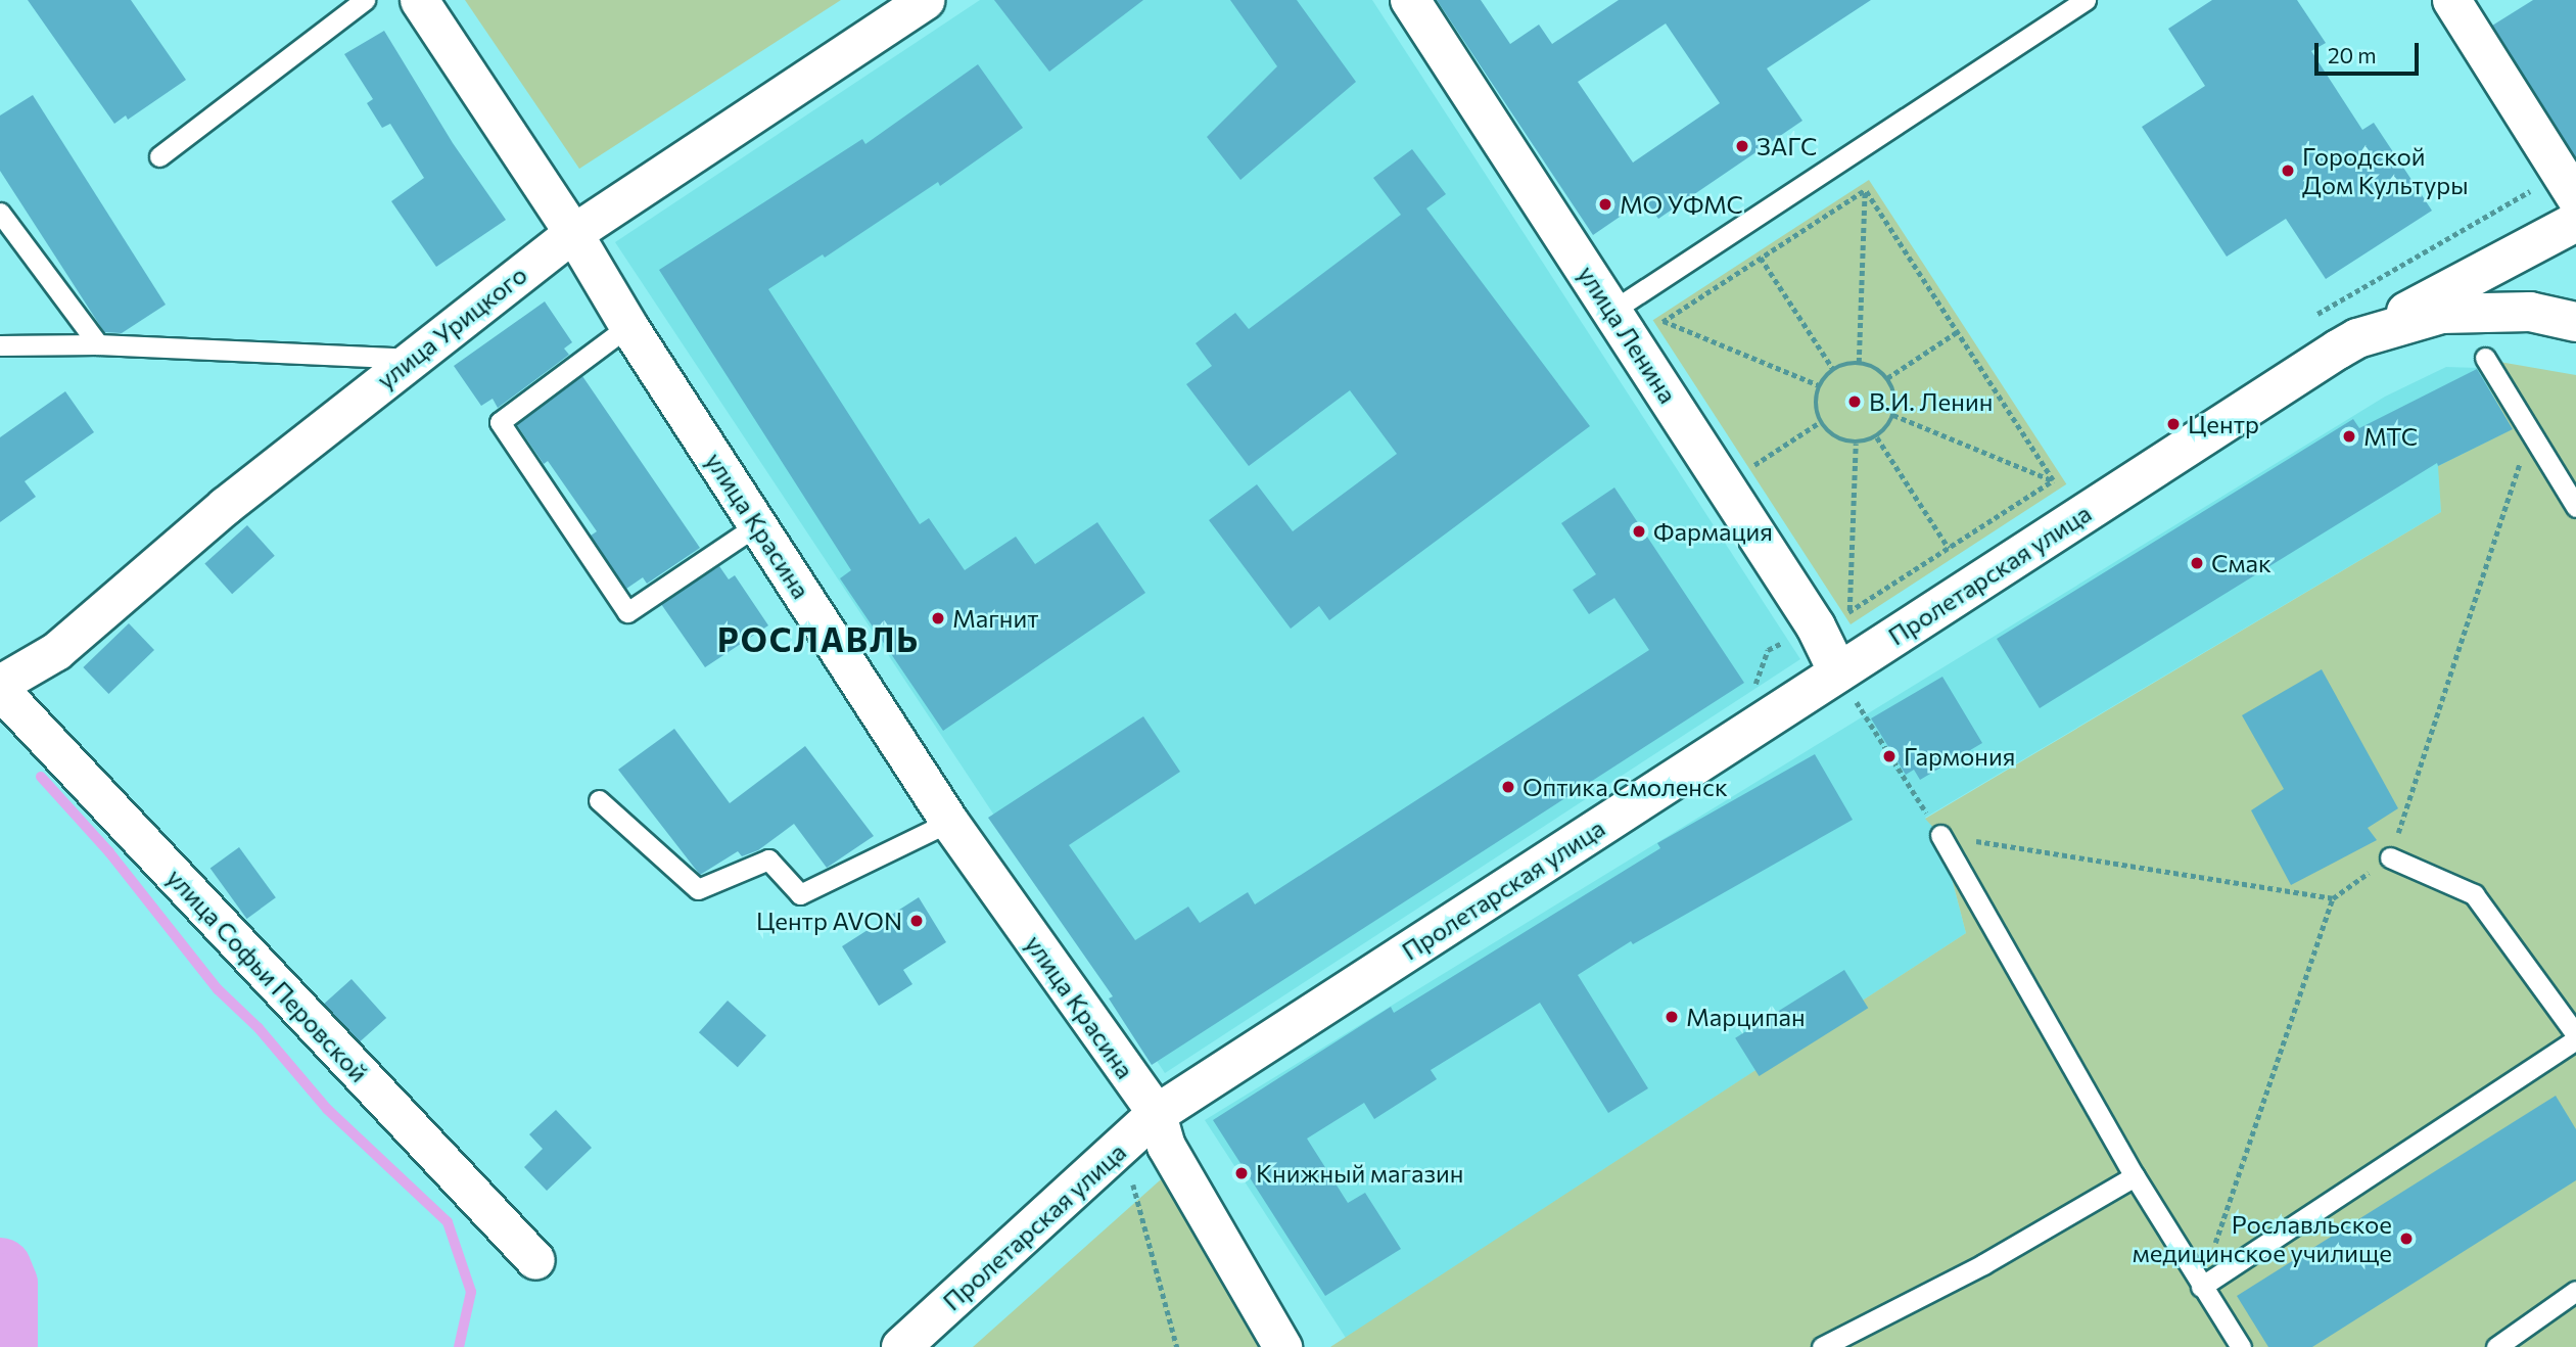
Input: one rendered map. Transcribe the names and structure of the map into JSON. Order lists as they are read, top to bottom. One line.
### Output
{"streets":{"main road":["улица Ленина","Пролетарская улица"],"street":["улица Урицкого","улица Красина","улица Софьи Перовской"]},"crossings":[["улица Урицкого","улица Красина"],["улица Ленина","Пролетарская улица"],["улица Красина","Пролетарская улица"]],"districts":["РОСЛАВЛЬ"],"places":["ЗАГС","Городской Дом Культуры","МО УФМС","В.И. Ленин","Центр","МТС","Фармация","Смак","Магнит","Гармония","Оптика Смоленск","Центр AVON","Марципан","Книжный магазин","Рославльское медицинское училище"],"scale_bar":"20 m"}
